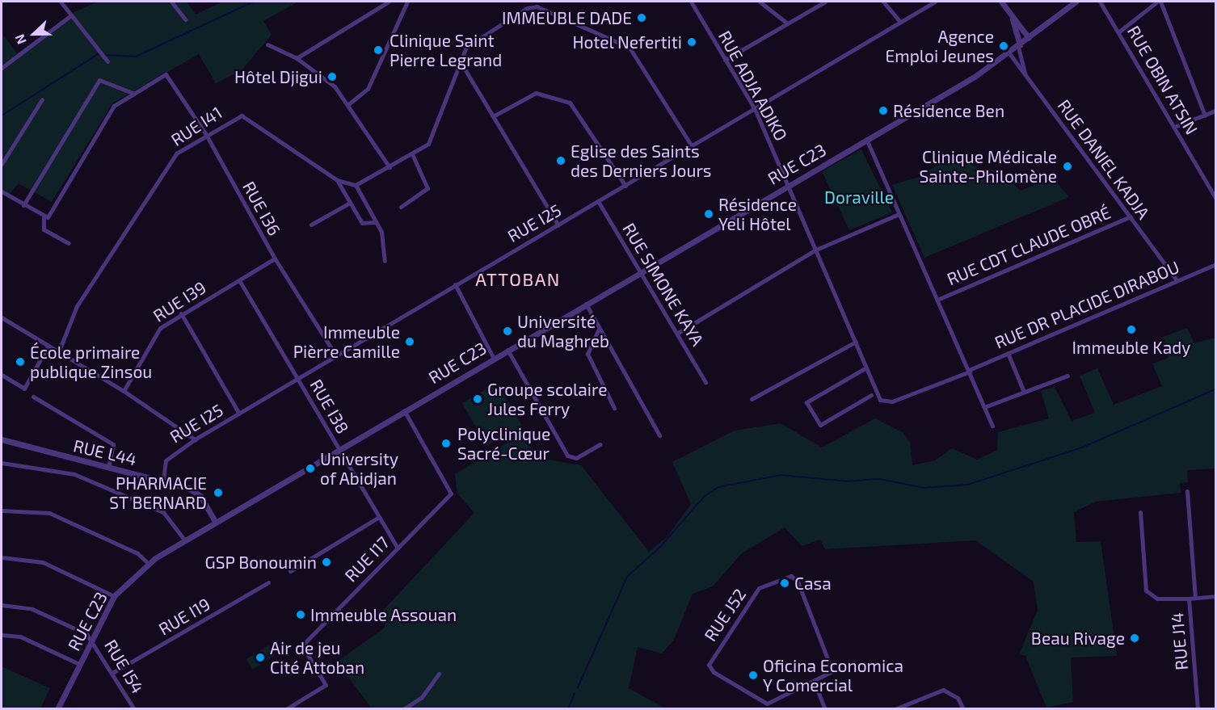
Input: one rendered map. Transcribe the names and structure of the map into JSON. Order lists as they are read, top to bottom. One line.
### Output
{"streets":{"street":["RUE OBIN ATSIN","RUE ADJA ADIKO","RUE I41","RUE DANIEL KADJA","RUE C23","RUE I36","RUE I25","RUE CDT CLAUDE OBRÉ","RUE SIMONE KAYA","RUE I39","RUE DR PLACIDE DIRABOU","RUE I38","RUE L44","RUE I17","RUE J52","RUE I19","RUE J14","RUE I54"]},"crossings":[["RUE ADJA ADIKO","RUE C23"],["RUE ADJA ADIKO","RUE I25"],["RUE ADJA ADIKO","RUE DR PLACIDE DIRABOU"],["RUE I41","RUE I36"],["RUE DANIEL KADJA","RUE C23"],["RUE DANIEL KADJA","RUE CDT CLAUDE OBRÉ"],["RUE DANIEL KADJA","RUE DR PLACIDE DIRABOU"],["RUE C23","RUE SIMONE KAYA"],["RUE C23","RUE I38"],["RUE C23","RUE L44"],["RUE C23","RUE I17"],["RUE C23","RUE I54"],["RUE I36","RUE I25"],["RUE I36","RUE I39"],["RUE I25","RUE SIMONE KAYA"],["RUE I25","RUE I38"],["RUE I25","RUE L44"],["RUE I39","RUE I38"],["RUE I38","RUE I17"],["RUE I19","RUE I54"]],"districts":["ATTOBAN"],"parks":["Doraville"],"places":["IMMEUBLE DADE","Hotel Nefertiti","Agence Emploi Jeunes","Clinique Saint Pierre Legrand","Hôtel Djigui","Résidence Ben","Eglise des Saints des Derniers Jours","Clinique Médicale Sainte-Philomène","Résidence Yeli Hôtel","Immeuble Kady","Université du Maghreb","Immeuble Pièrre Camille","École primaire publique Zinsou","Groupe scolaire Jules Ferry","Polyclinique Sacré-Cœur","University of Abidjan","PHARMACIE ST BERNARD","GSP Bonoumin","Casa","Immeuble Assouan","Beau Rivage","Air de jeu Cité Attoban","Oficina Economica Y Comercial"],"north":"left"}
